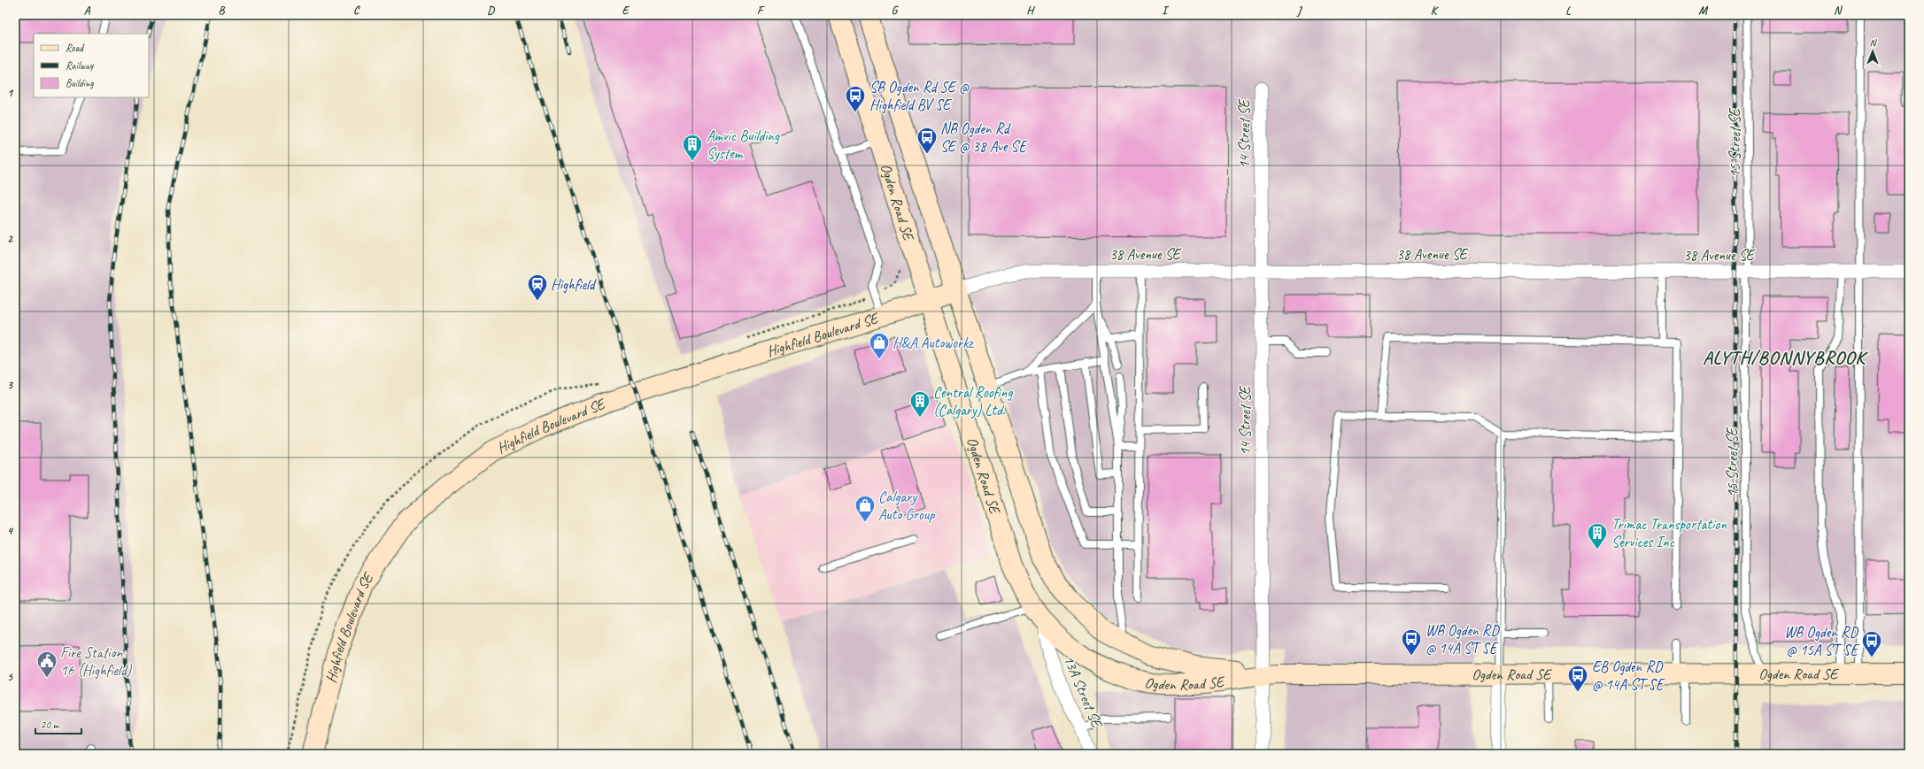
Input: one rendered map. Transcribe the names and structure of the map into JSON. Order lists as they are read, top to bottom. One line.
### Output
{"streets":{"street":["14 Street SE","Ogden Road SE","38 Avenue SE","Highfield Boulevard SE","13A Street SE"],"lane":["15 Street SE"]},"crossings":[["14 Street SE","Ogden Road SE"],["14 Street SE","38 Avenue SE"],["15 Street SE","Ogden Road SE"],["15 Street SE","38 Avenue SE"],["Ogden Road SE","38 Avenue SE"],["Ogden Road SE","Highfield Boulevard SE"],["Ogden Road SE","13A Street SE"],["38 Avenue SE","Highfield Boulevard SE"]],"districts":["ALYTH/BONNYBROOK"],"places":{"bus stop":["SB Ogden Rd SE @ Highfield BV SE","NB Ogden Rd SE @ 38 Ave SE","WB Ogden RD @ 14A ST SE","WB Ogden RD @ 15A ST SE","EB Ogden RD @ 14A ST SE"],"building":["Amvic Building System","Central Roofing (Calgary) Ltd.","Trimac Transportation Services Inc"],"station":["Highfield"],"shop":["H&A Autoworkz","Calgary Auto Group"],"public building":["Fire Station 16 (Highfield)"]},"legend":["Road","Railway","Building"],"scale_bar":"20 m","north":"top","grid":{"columns":["A","B","C","D","E","F","G","H","I","J","K","L","M","N"],"rows":["1","2","3","4","5"]}}
